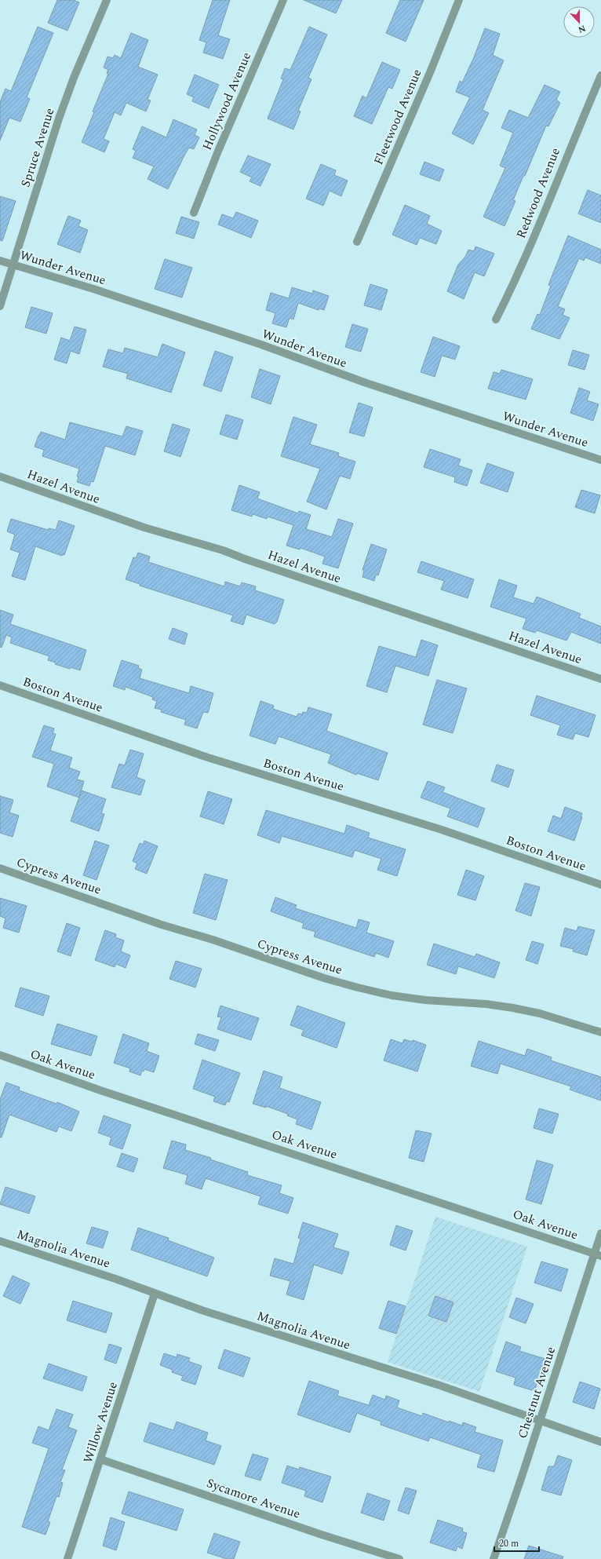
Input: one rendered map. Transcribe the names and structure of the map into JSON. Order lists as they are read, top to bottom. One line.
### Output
{"streets":{"street":["Hollywood Avenue","Fleetwood Avenue","Spruce Avenue","Redwood Avenue","Wunder Avenue","Hazel Avenue","Boston Avenue","Cypress Avenue","Oak Avenue","Magnolia Avenue","Chestnut Avenue","Willow Avenue","Sycamore Avenue"]},"crossings":[["Spruce Avenue","Wunder Avenue"],["Oak Avenue","Chestnut Avenue"],["Magnolia Avenue","Chestnut Avenue"],["Magnolia Avenue","Willow Avenue"],["Willow Avenue","Sycamore Avenue"]],"scale_bar":"20 m","north":"bottom"}
